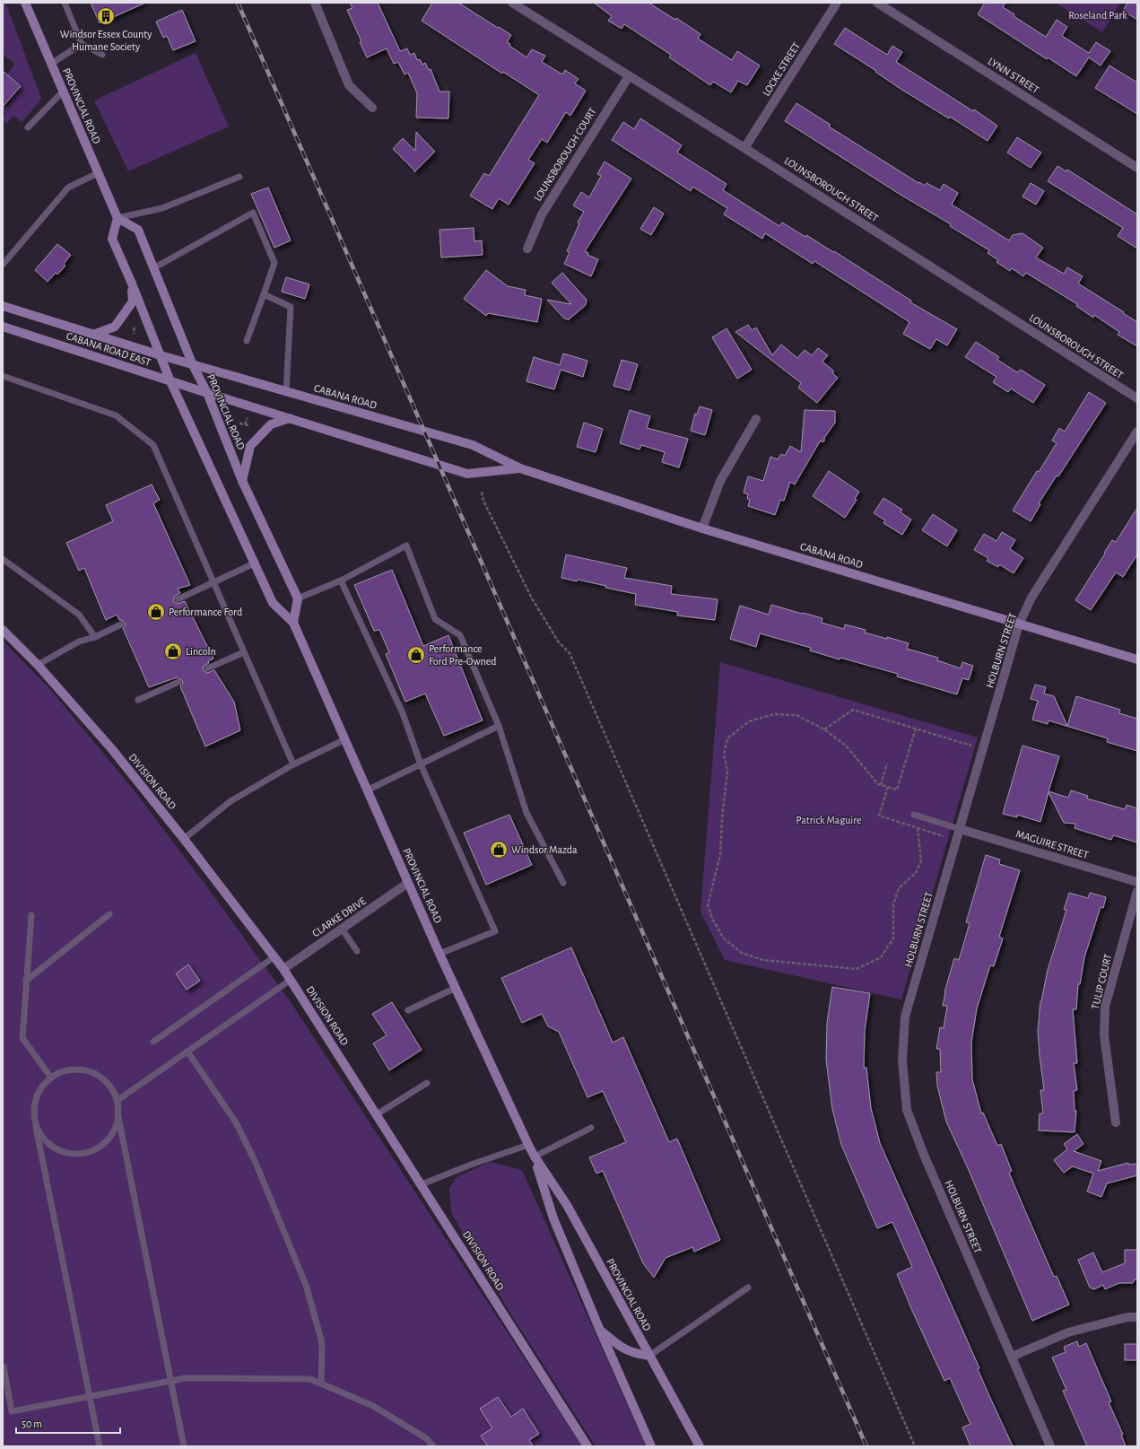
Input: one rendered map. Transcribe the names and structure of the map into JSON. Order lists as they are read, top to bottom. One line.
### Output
{"streets":{"main road":["PROVINCIAL ROAD","CABANA ROAD EAST","CABANA ROAD","DIVISION ROAD"],"street":["LOCKE STREET","LYNN STREET","LOUNSBOROUGH COURT","LOUNSBOROUGH STREET","HOLBURN STREET","MAGUIRE STREET","CLARKE DRIVE","TULIP COURT"]},"crossings":[["LOCKE STREET","LOUNSBOROUGH STREET"],["PROVINCIAL ROAD","CABANA ROAD EAST"],["PROVINCIAL ROAD","CABANA ROAD"],["PROVINCIAL ROAD","CLARKE DRIVE"],["LOUNSBOROUGH COURT","LOUNSBOROUGH STREET"],["CABANA ROAD EAST","CABANA ROAD"],["CABANA ROAD","HOLBURN STREET"],["HOLBURN STREET","MAGUIRE STREET"],["DIVISION ROAD","CLARKE DRIVE"]],"parks":["Roseland Park","Patrick Maguire"],"places":{"building":["Windsor Essex County Humane Society"],"shop":["Performance Ford","Lincoln","Performance Ford Pre-Owned","Windsor Mazda"]},"scale_bar":"50 m"}
